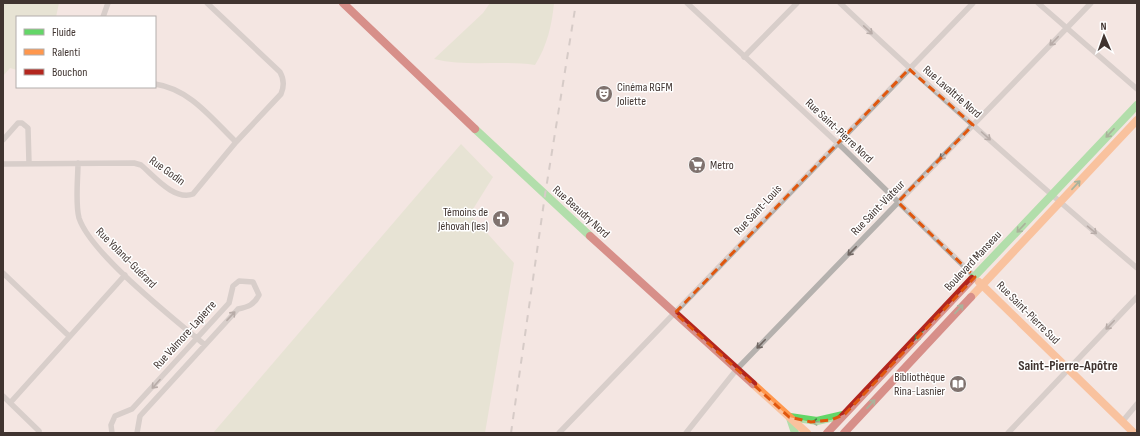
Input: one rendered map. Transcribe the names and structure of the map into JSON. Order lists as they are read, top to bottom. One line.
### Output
{"streets":{"main road":["Rue Beaudry Nord","Boulevard Manseau","Rue Saint-Pierre Sud"],"street":["Rue Lavaltrie Nord","Rue Saint-Pierre Nord","Rue Godin","Rue Saint-Viateur","Rue Saint-Louis","Rue Yoland-Guérard","Rue Valmore-Lapierre"]},"crossings":[["Rue Lavaltrie Nord","Rue Saint-Viateur"],["Rue Lavaltrie Nord","Rue Saint-Louis"],["Rue Lavaltrie Nord","Boulevard Manseau"],["Rue Saint-Pierre Nord","Rue Saint-Viateur"],["Rue Saint-Pierre Nord","Rue Saint-Louis"],["Rue Saint-Pierre Nord","Boulevard Manseau"],["Rue Saint-Pierre Nord","Rue Saint-Pierre Sud"],["Rue Godin","Rue Yoland-Guérard"],["Rue Saint-Viateur","Rue Beaudry Nord"],["Rue Saint-Louis","Rue Beaudry Nord"],["Rue Yoland-Guérard","Rue Valmore-Lapierre"],["Boulevard Manseau","Rue Saint-Pierre Sud"]],"one_way":["Rue Lavaltrie Nord","Rue Saint-Viateur"],"districts":["Saint-Pierre-Apôtre"],"places":{"theatre":["Cinéma RGFM Joliette"],"supermarket":["Metro"],"church":["Témoins de Jéhovah (les)"],"library":["Bibliothèque Rina-Lasnier"]},"legend":["Fluide","Ralenti","Bouchon"],"north":"top"}
